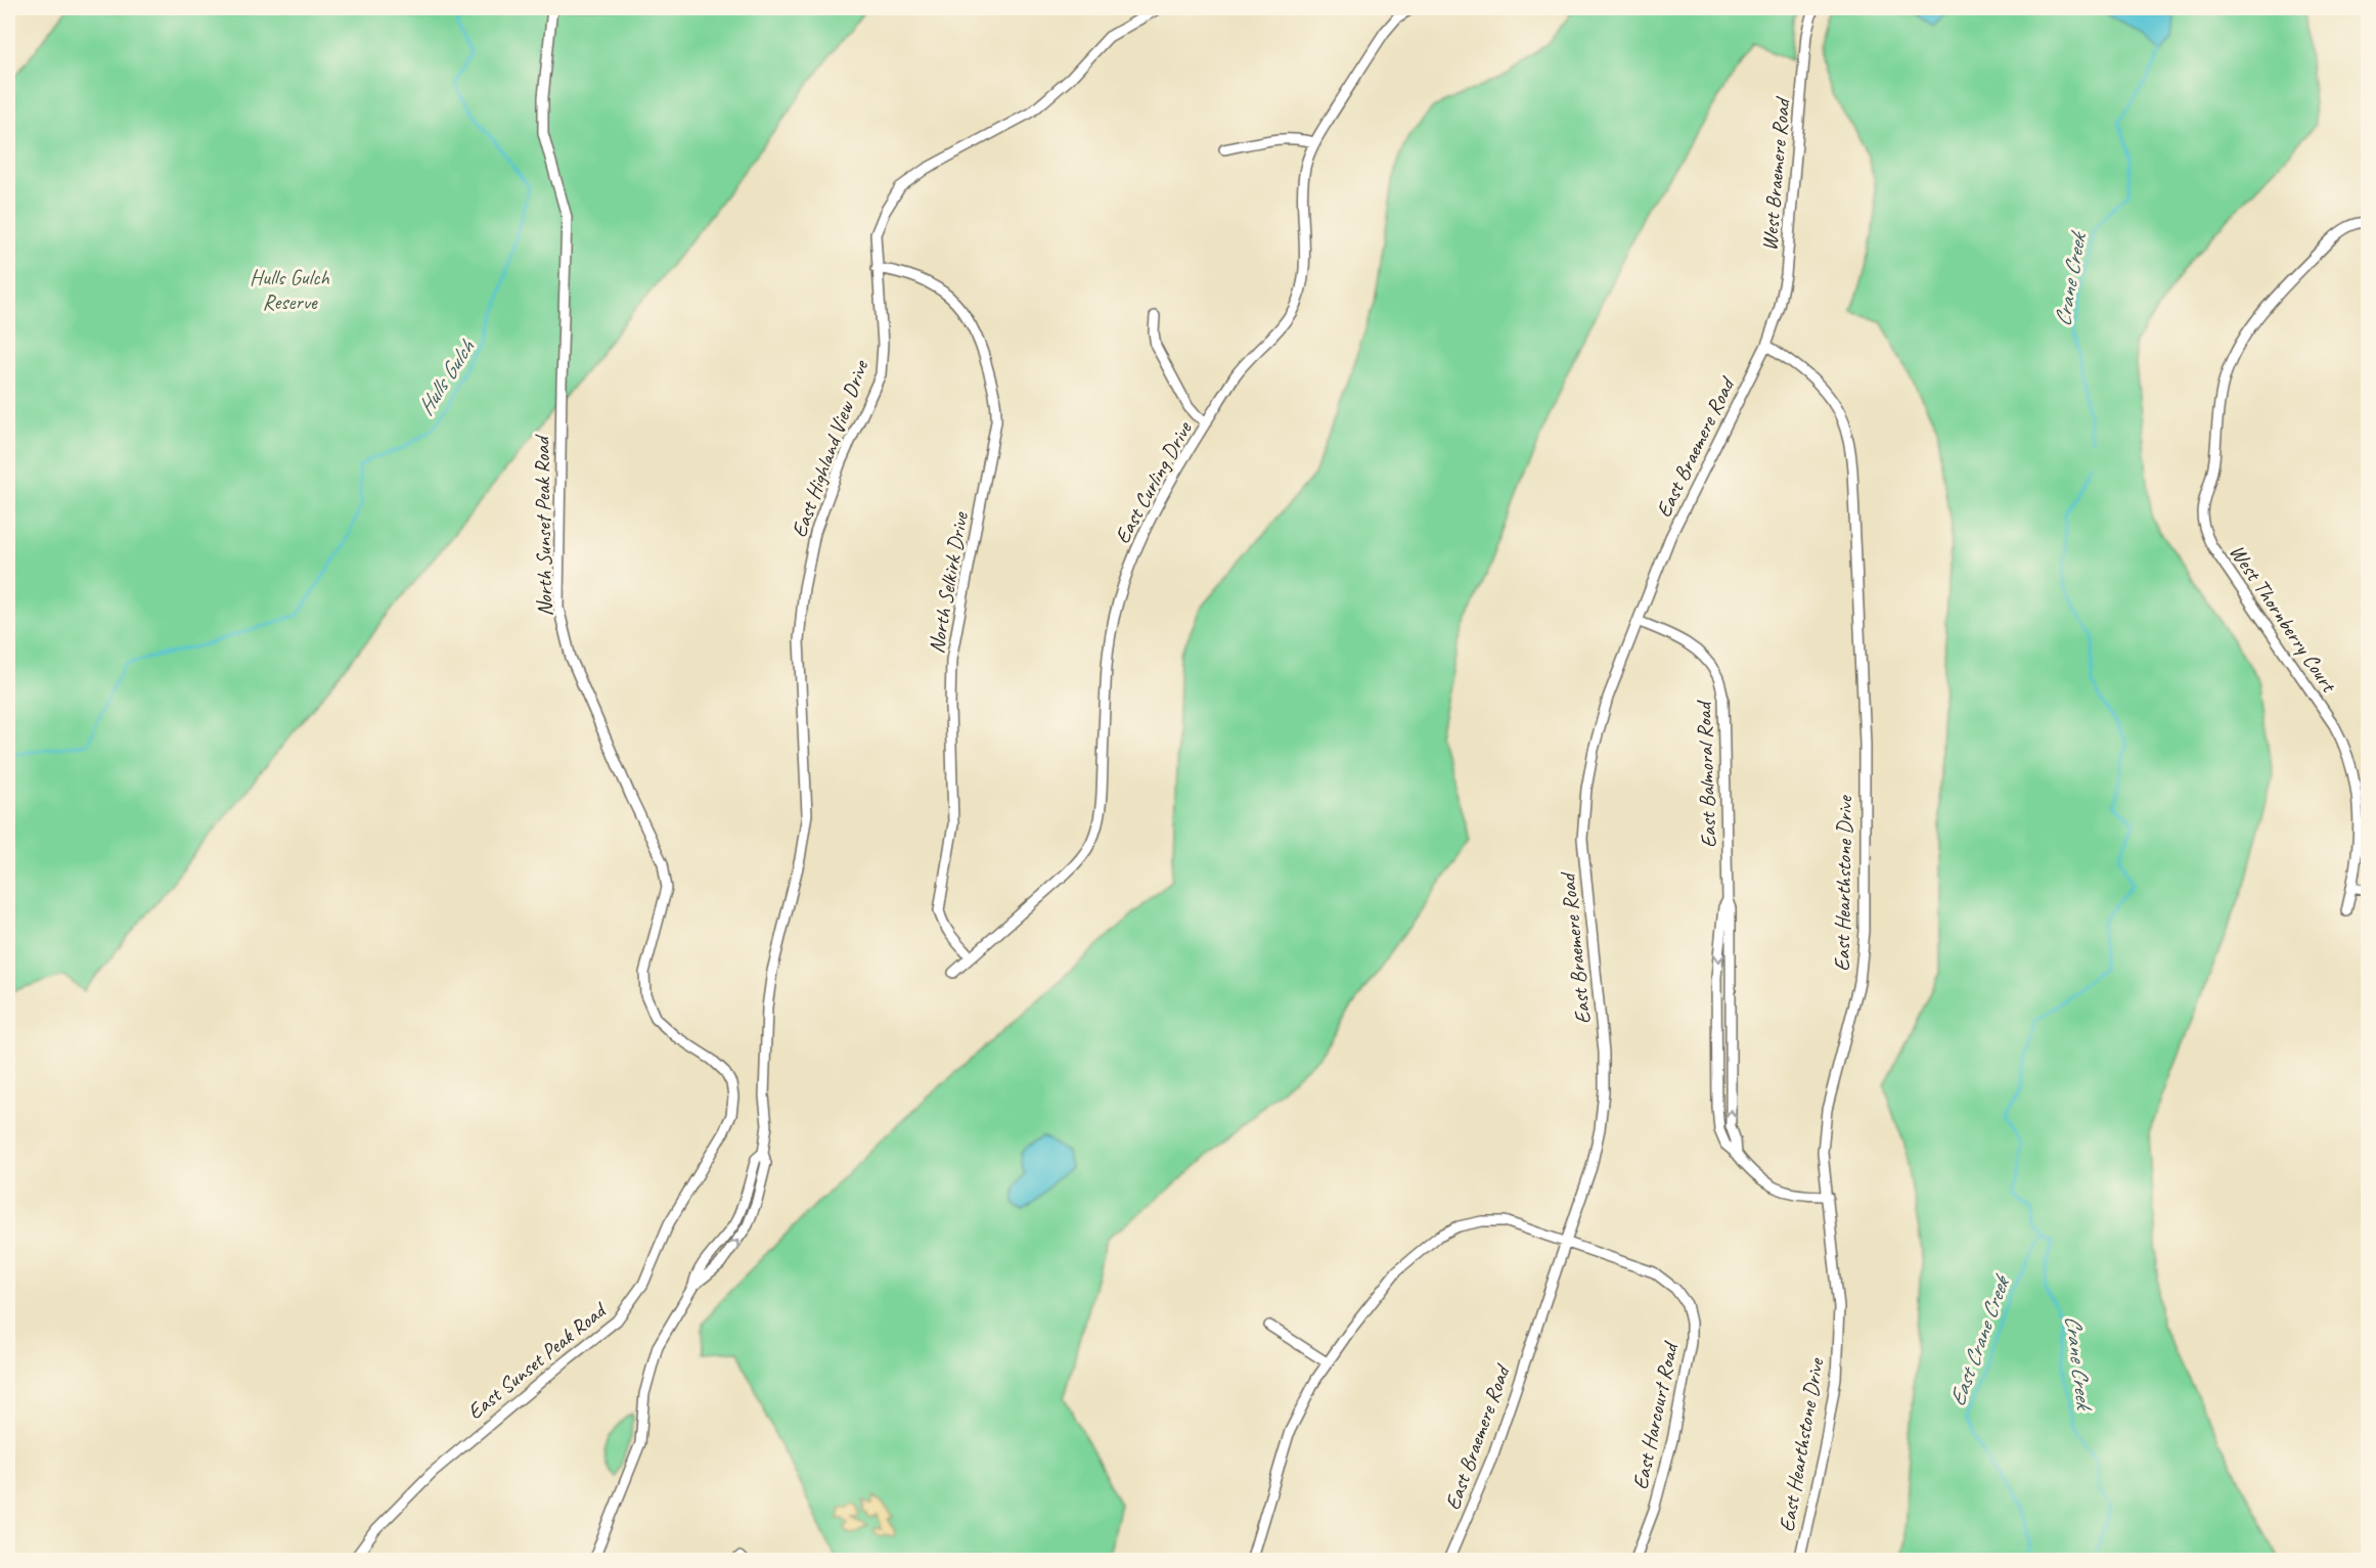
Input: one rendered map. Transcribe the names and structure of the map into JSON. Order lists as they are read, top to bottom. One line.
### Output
{"streets":{"street":["West Braemere Road","East Braemere Road","East Highland View Drive","East Curling Drive","North Sunset Peak Road","North Selkirk Drive","West Thornberry Court","East Balmoral Road","East Hearthstone Drive","East Sunset Peak Road","East Harcourt Road"]},"crossings":[["West Braemere Road","East Braemere Road"],["West Braemere Road","East Hearthstone Drive"],["East Braemere Road","East Balmoral Road"],["East Braemere Road","East Hearthstone Drive"],["East Braemere Road","East Harcourt Road"],["East Highland View Drive","North Selkirk Drive"],["East Curling Drive","North Selkirk Drive"],["North Sunset Peak Road","East Sunset Peak Road"],["East Balmoral Road","East Hearthstone Drive"]],"water":["Crane Creek","Hulls Gulch","East Crane Creek"],"parks":["Hulls Gulch Reserve"]}
